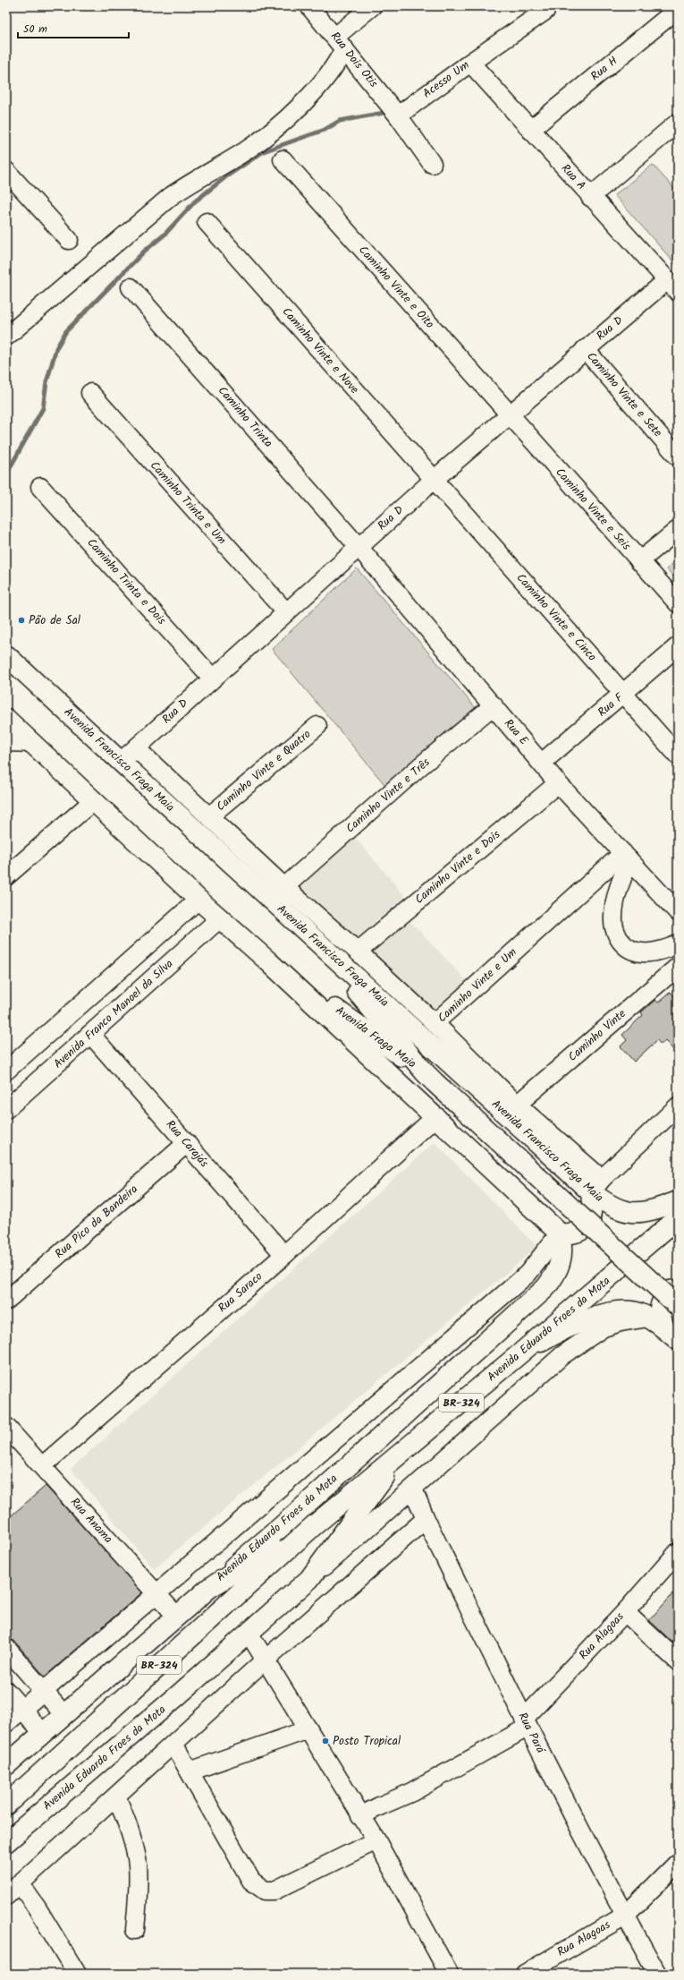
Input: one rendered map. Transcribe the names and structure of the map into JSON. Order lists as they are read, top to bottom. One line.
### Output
{"streets":{"main road":["Avenida Francisco Fraga Maia","Avenida Fraga Maia","Avenida Eduardo Froes da Mota","BR-324"],"street":["Rua Dois Otis","Rua H","Acesso Um","Rua A","Caminho Vinte e Oito","Rua D","Caminho Vinte e Nove","Caminho Vinte e Sete","Caminho Trinta","Caminho Trinta e Um","Caminho Vinte e Seis","Caminho Trinta e Dois","Caminho Vinte e Cinco","Rua F","Rua E","Caminho Vinte e Quatro","Caminho Vinte e Três","Caminho Vinte e Dois","Caminho Vinte e Um","Avenida Franco Manoel da Silva","Caminho Vinte","Rua Carajás","Rua Pico da Bandeira","Rua Saraco","Rua Anama","Rua Alagoas","Rua Pará"]},"crossings":[["Rua Dois Otis","Acesso Um"],["Rua H","Rua A"],["Acesso Um","Rua A"],["Rua A","Rua D"],["Caminho Vinte e Oito","Rua D"],["Caminho Vinte e Oito","Caminho Vinte e Seis"],["Rua D","Caminho Vinte e Nove"],["Rua D","Caminho Vinte e Sete"],["Rua D","Caminho Trinta"],["Rua D","Caminho Trinta e Um"],["Rua D","Caminho Vinte e Seis"],["Rua D","Caminho Trinta e Dois"],["Rua D","Caminho Vinte e Cinco"],["Rua D","Rua E"],["Rua D","Avenida Francisco Fraga Maia"],["Caminho Vinte e Nove","Caminho Vinte e Cinco"],["Caminho Trinta","Rua E"],["Caminho Vinte e Cinco","Rua F"],["Rua F","Rua E"],["Rua E","Caminho Vinte e Três"],["Rua E","Caminho Vinte e Dois"],["Rua E","Caminho Vinte e Um"],["Avenida Francisco Fraga Maia","Caminho Vinte e Um"],["Avenida Francisco Fraga Maia","Avenida Fraga Maia"],["Caminho Vinte e Um","Caminho Vinte"],["Avenida Franco Manoel da Silva","Rua Carajás"],["Rua Carajás","Rua Pico da Bandeira"],["Rua Carajás","Rua Saraco"],["Rua Saraco","Rua Anama"],["Avenida Eduardo Froes da Mota","Rua Anama"],["Rua Alagoas","Rua Pará"]],"places":["Pão de Sal","Posto Tropical"],"scale_bar":"50 m"}
